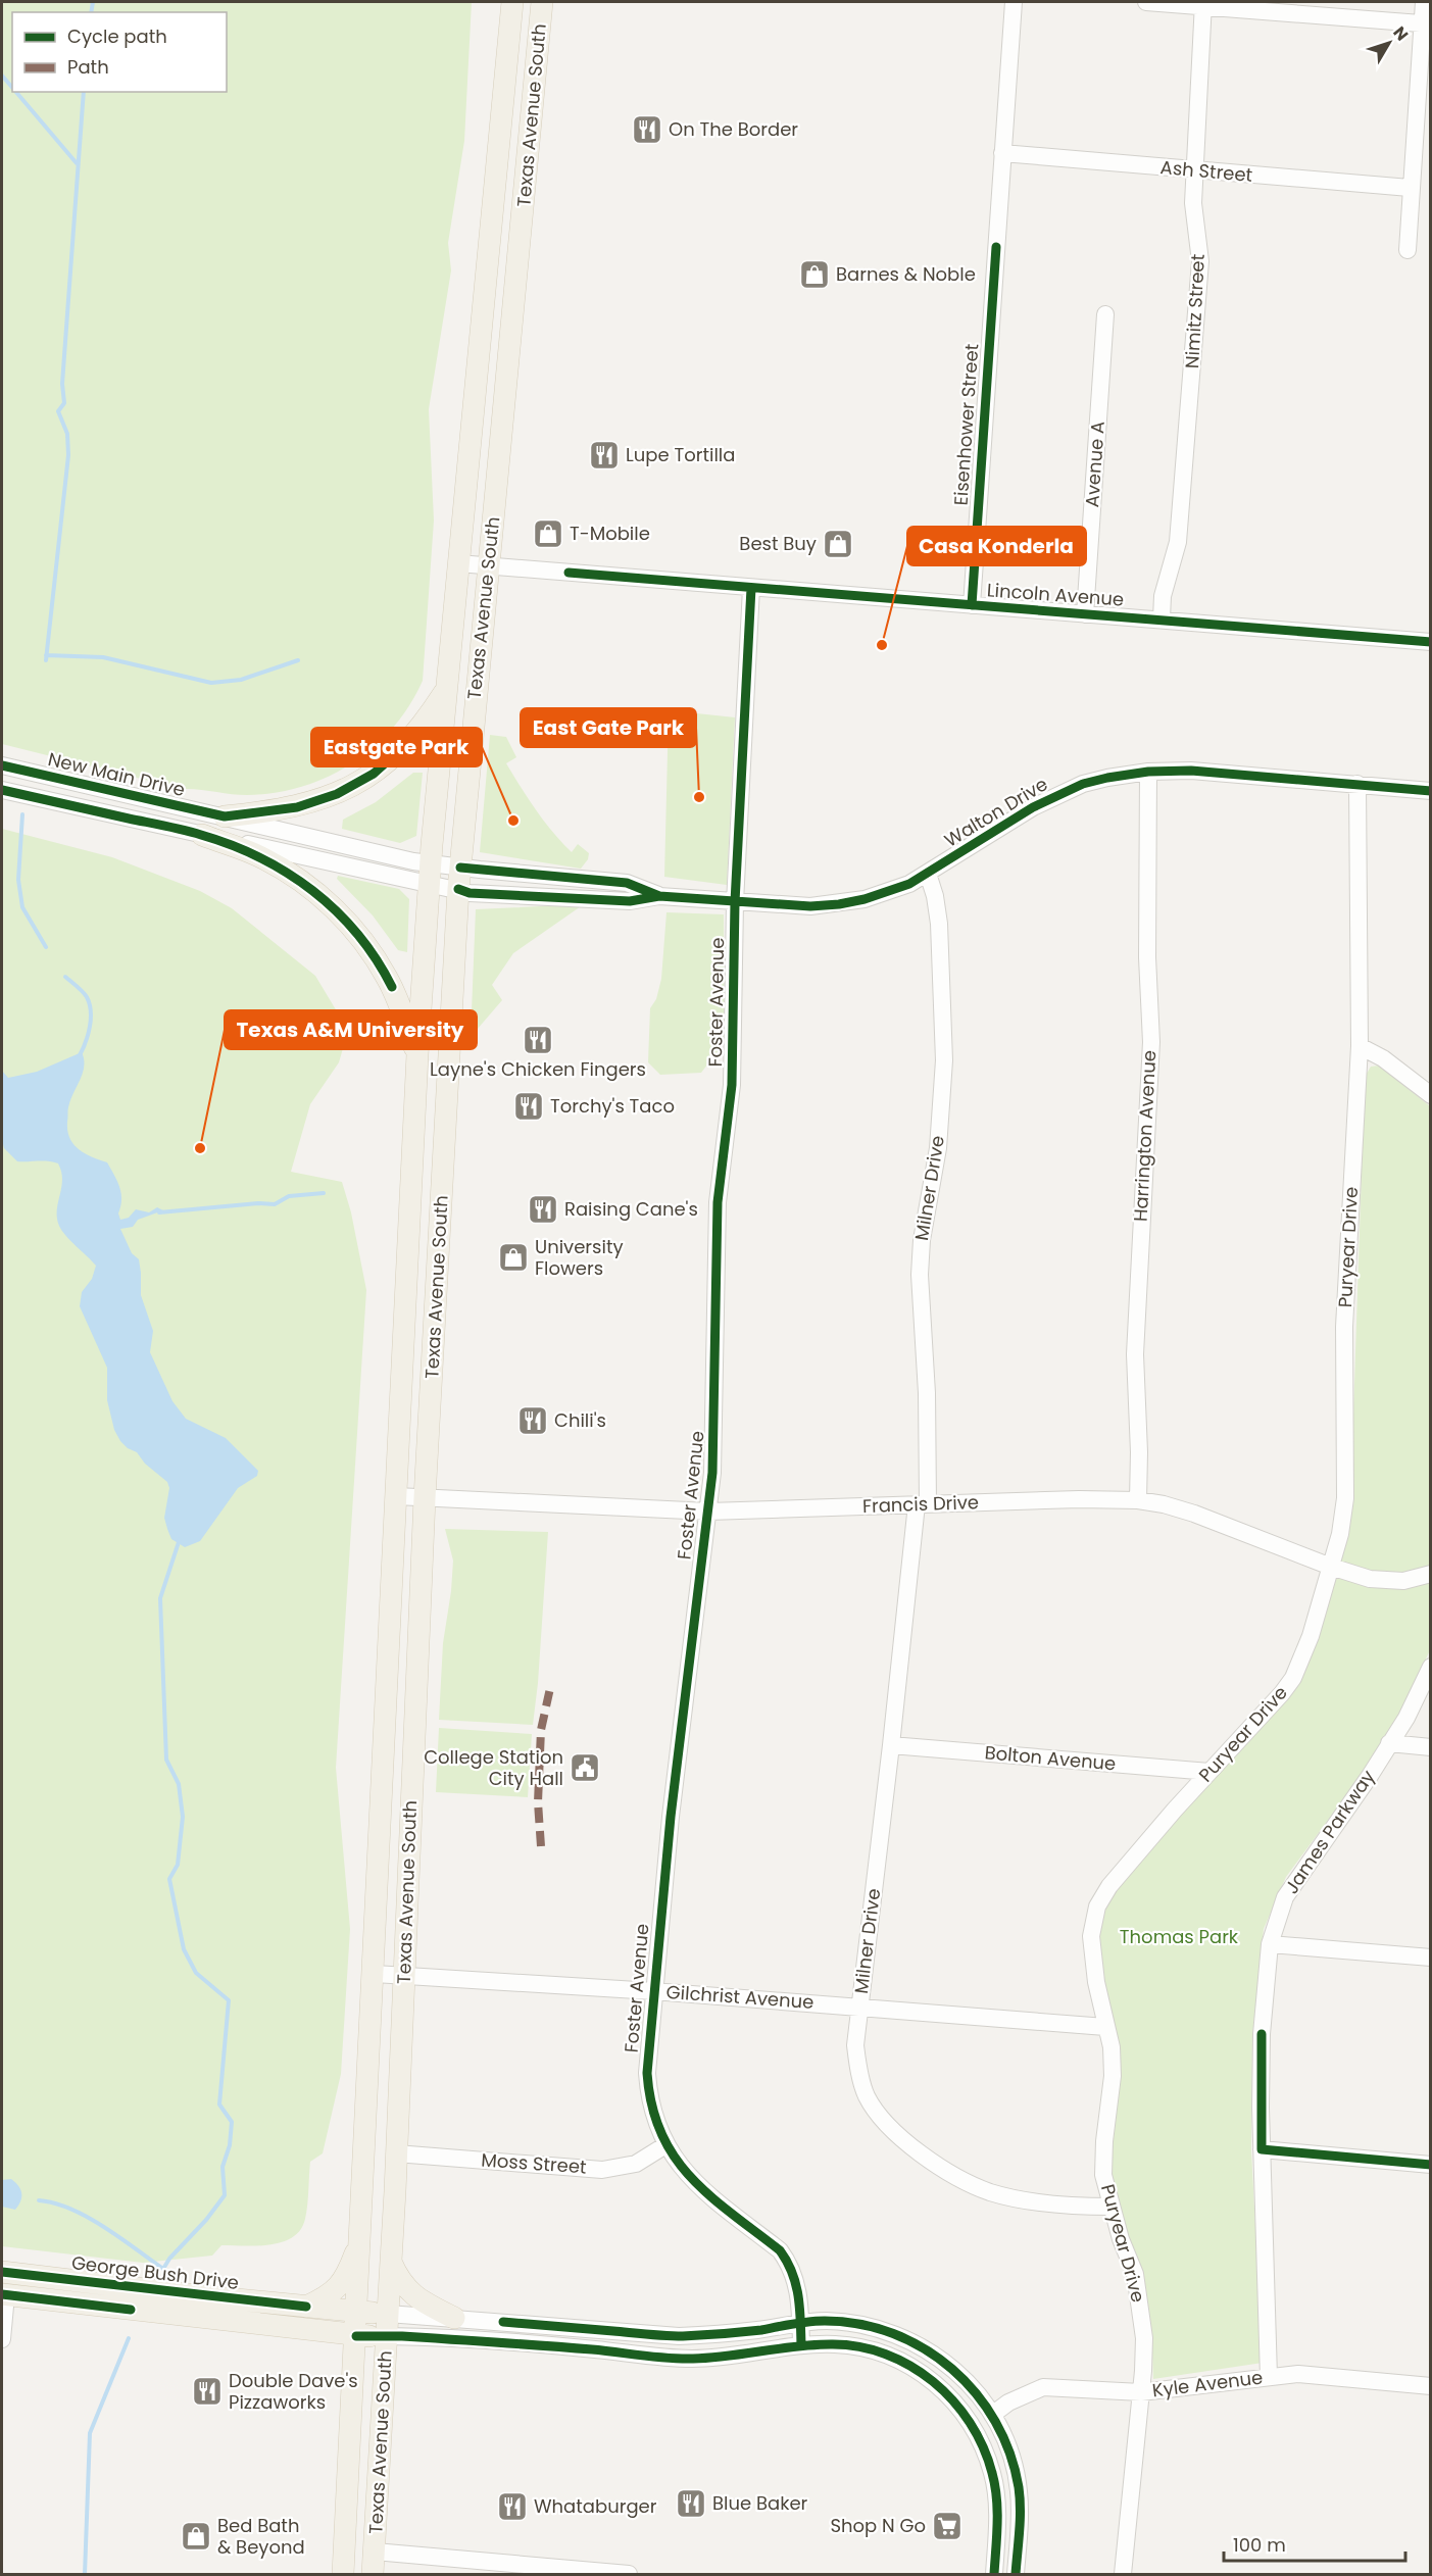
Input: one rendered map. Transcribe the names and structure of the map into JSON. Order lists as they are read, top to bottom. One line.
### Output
{"streets":{"main road":["Texas Avenue South","George Bush Drive"],"street":["Ash Street","Nimitz Street","Eisenhower Street","Avenue A","Lincoln Avenue","New Main Drive","Walton Drive","Foster Avenue","Harrington Avenue","Milner Drive","Puryear Drive","Francis Drive","Bolton Avenue","James Parkway","Gilchrist Avenue","Moss Street","Kyle Avenue"]},"crossings":[["Texas Avenue South","Lincoln Avenue"],["Texas Avenue South","New Main Drive"],["Texas Avenue South","Walton Drive"],["Texas Avenue South","Francis Drive"],["Texas Avenue South","Gilchrist Avenue"],["Texas Avenue South","Moss Street"],["Texas Avenue South","George Bush Drive"],["Ash Street","Nimitz Street"],["Ash Street","Eisenhower Street"],["Nimitz Street","Lincoln Avenue"],["Eisenhower Street","Lincoln Avenue"],["Avenue A","Lincoln Avenue"],["Lincoln Avenue","Foster Avenue"],["New Main Drive","Walton Drive"],["Walton Drive","Foster Avenue"],["Walton Drive","Harrington Avenue"],["Walton Drive","Milner Drive"],["Walton Drive","Puryear Drive"],["Foster Avenue","Francis Drive"],["Foster Avenue","Gilchrist Avenue"],["Foster Avenue","Moss Street"],["Harrington Avenue","Francis Drive"],["Milner Drive","Puryear Drive"],["Milner Drive","Francis Drive"],["Milner Drive","Bolton Avenue"],["Milner Drive","Gilchrist Avenue"],["Puryear Drive","Francis Drive"],["Puryear Drive","Bolton Avenue"],["Puryear Drive","Gilchrist Avenue"],["Puryear Drive","Kyle Avenue"],["James Parkway","Kyle Avenue"]],"parks":["Thomas Park"],"places":{"restaurant":["On The Border","Lupe Tortilla","Layne's Chicken Fingers","Torchy's Taco","Raising Cane's","Chili's","Double Dave's Pizzaworks","Blue Baker","Whataburger"],"shop":["Barnes & Noble","T-Mobile","Best Buy","University Flowers","Bed Bath & Beyond"],"other":["Casa Konderla","East Gate Park","Eastgate Park","Texas A&M University"],"public building":["College Station City Hall"],"supermarket":["Shop N Go"]},"legend":["Cycle path","Path"],"scale_bar":"100 m","north":"top right"}
